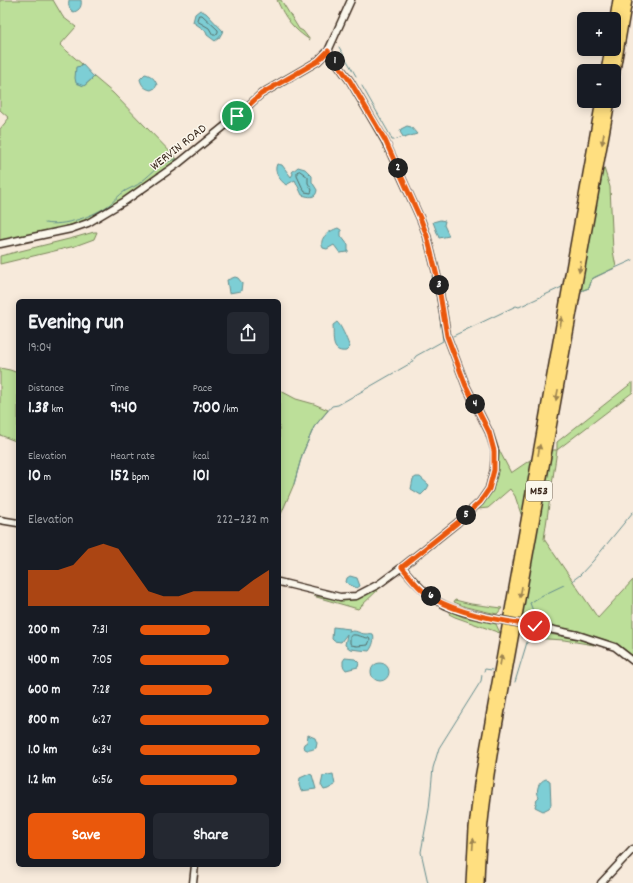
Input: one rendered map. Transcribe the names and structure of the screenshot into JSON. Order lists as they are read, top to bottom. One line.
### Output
{"streets":{"highway":["M53"],"street":["WERVIN ROAD"]},"page":{"map_buttons":["+","−"],"pins":["1","2","3","4","5","6"],"heading":["Evening run","19:04"],"stats":[["Distance","1.38 km"],["Time","9:40"],["Pace","7:00 /km"],["Elevation","10 m"],["Heart rate","152 bpm"],["kcal","101"]],"chart":["Elevation","222–232 m"],"list":[{"name":"200 m","note":"7:31"},{"name":"400 m","note":"7:05"},{"name":"600 m","note":"7:28"},{"name":"800 m","note":"6:27"},{"name":"1.0 km","note":"6:34"},{"name":"1.2 km","note":"6:56"}],"buttons":["Save","Share"]}}
